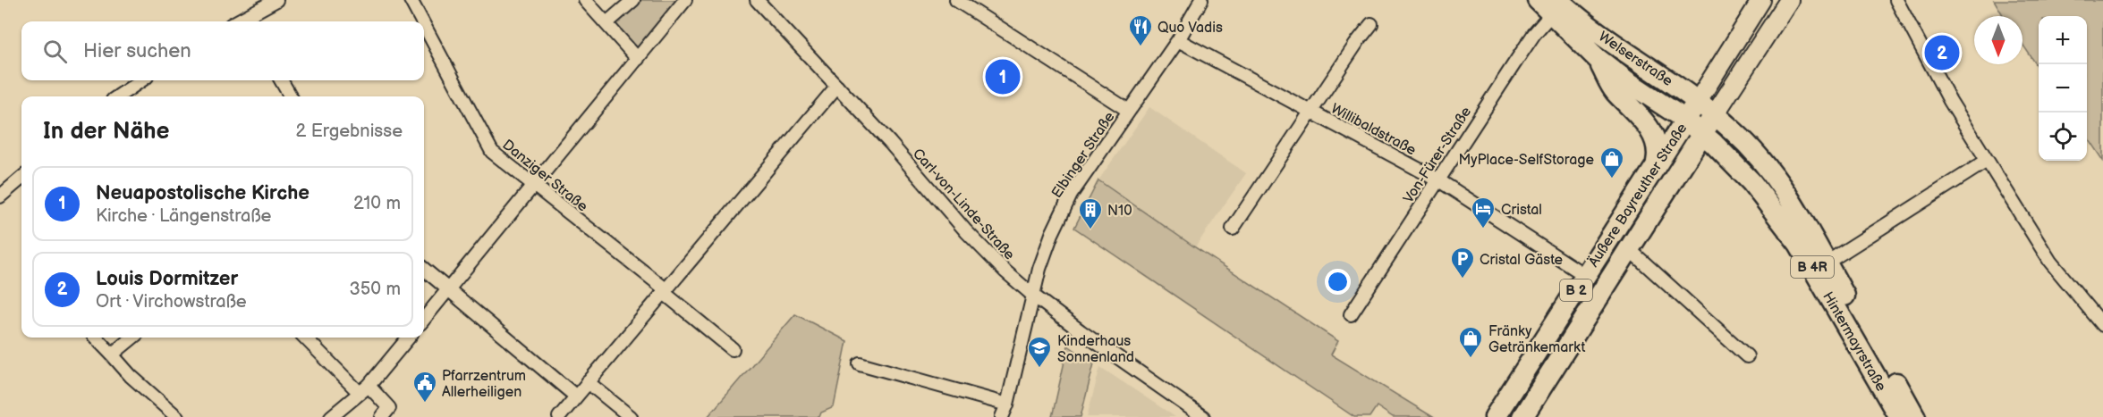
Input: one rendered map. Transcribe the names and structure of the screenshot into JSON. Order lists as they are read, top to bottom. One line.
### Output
{"streets":{"main road":["Welserstraße","Äußere Bayreuther Straße","B 4R","B 2","Hintermayrstraße"],"street":["Willibaldstraße","Elbinger Straße","Von-Fürer-Straße","Danziger Straße","Carl-von-Linde-Straße"]},"crossings":[["Welserstraße","Von-Fürer-Straße"],["Welserstraße","Äußere Bayreuther Straße"],["Welserstraße","Hintermayrstraße"],["Willibaldstraße","Elbinger Straße"],["Willibaldstraße","Von-Fürer-Straße"],["Willibaldstraße","Äußere Bayreuther Straße"],["Elbinger Straße","Carl-von-Linde-Straße"],["Äußere Bayreuther Straße","Hintermayrstraße"]],"places":{"restaurant":["Quo Vadis"],"shop":["MyPlace-SelfStorage","Fränky Getränkemarkt"],"hotel":["Cristal"],"building":["N10"],"parking":["Cristal Gäste"],"school or university":["Kinderhaus Sonnenland"],"public building":["Pfarrzentrum Allerheiligen"]},"north":"bottom","page":{"map_buttons":["+","−"],"search":"Hier suchen","pins":["2","1"],"heading":["In der Nähe","2 Ergebnisse"],"list":[{"mark":"1","name":"Neuapostolische Kirche","note":"Kirche · Längenstraße","value":"210 m"},{"mark":"2","name":"Louis Dormitzer","note":"Ort · Virchowstraße","value":"350 m"}]}}
